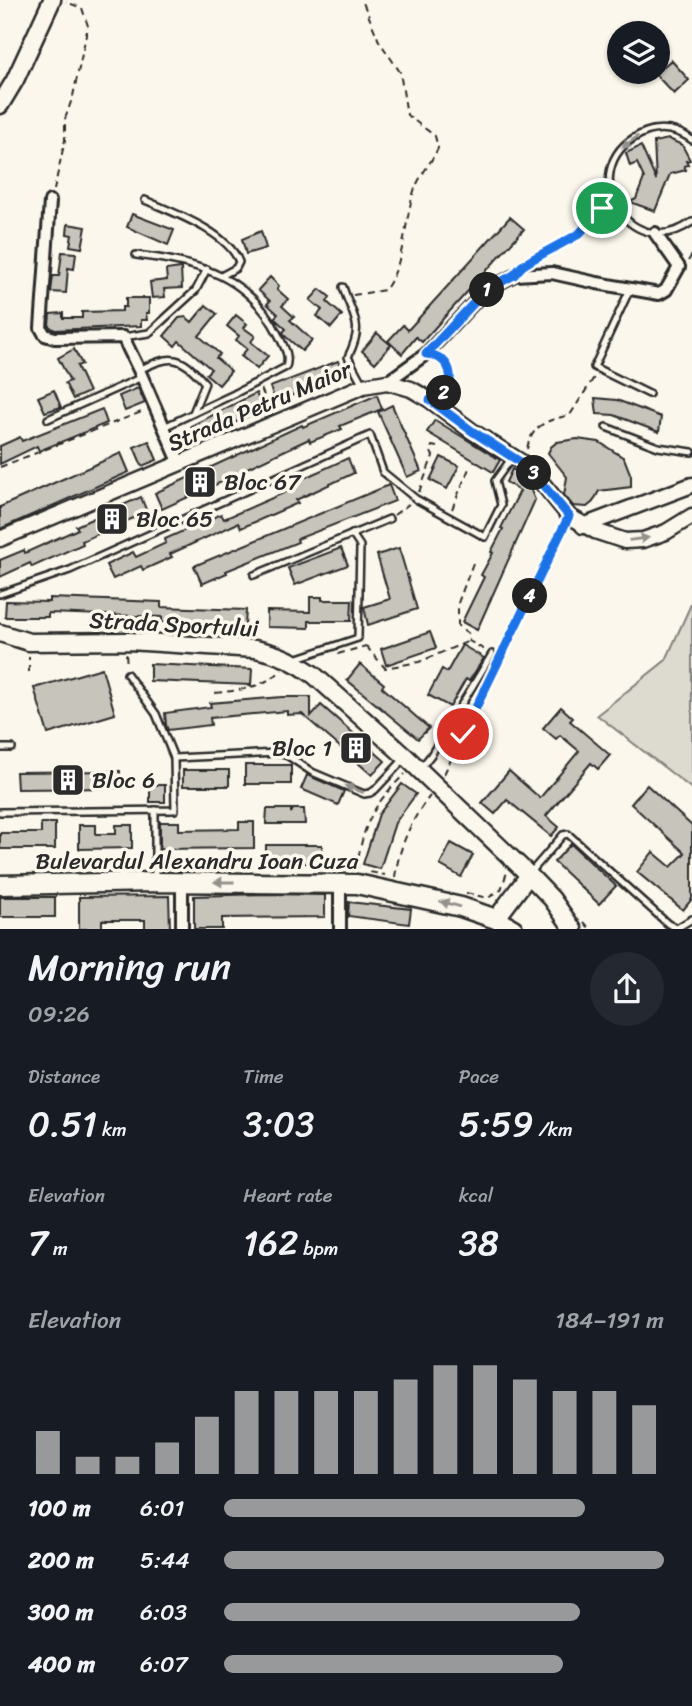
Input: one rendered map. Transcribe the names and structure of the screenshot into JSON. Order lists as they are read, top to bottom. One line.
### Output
{"streets":{"main road":["Strada Sportului","Bulevardul Alexandru Ioan Cuza"],"street":["Strada Petru Maior"]},"one_way":["Bulevardul Alexandru Ioan Cuza"],"places":{"building":["Bloc 67","Bloc 65","Bloc 1","Bloc 6"]},"page":{"pins":["1","2","3","4"],"heading":["Morning run","09:26"],"stats":[["Distance","0.51 km"],["Time","3:03"],["Pace","5:59 /km"],["Elevation","7 m"],["Heart rate","162 bpm"],["kcal","38"]],"chart":["Elevation","184–191 m"],"list":[{"name":"100 m","note":"6:01"},{"name":"200 m","note":"5:44"},{"name":"300 m","note":"6:03"},{"name":"400 m","note":"6:07"}]}}
